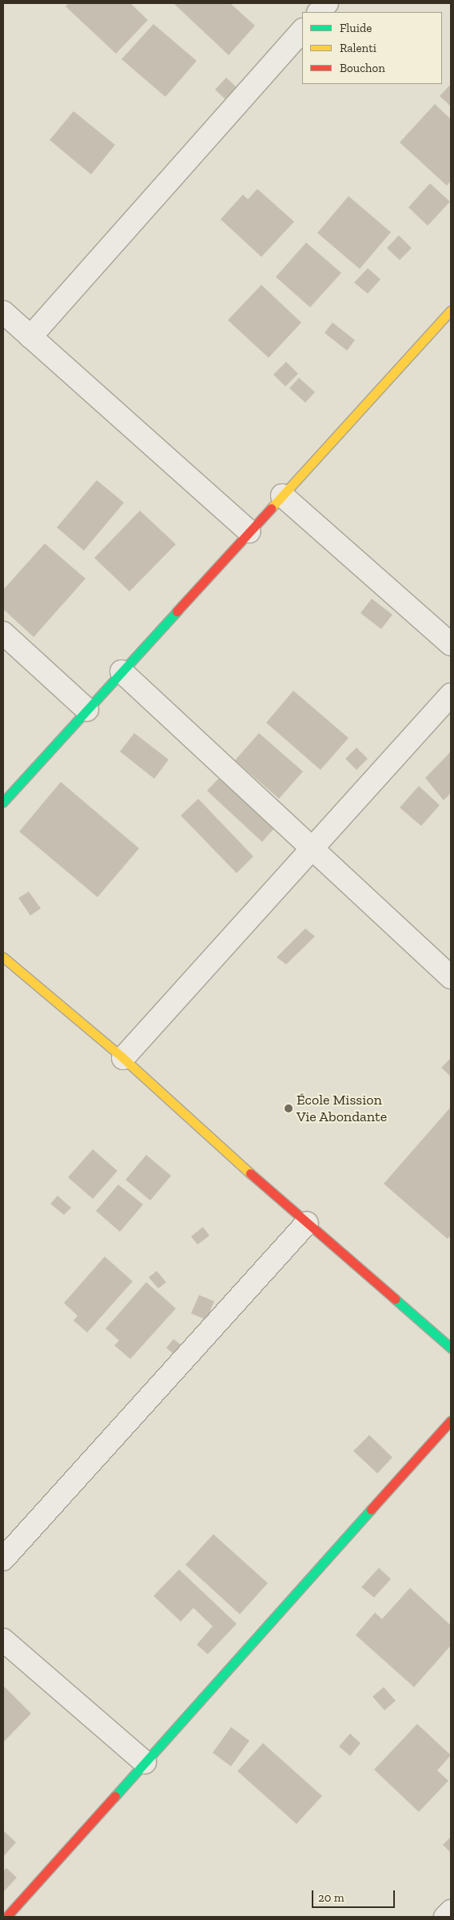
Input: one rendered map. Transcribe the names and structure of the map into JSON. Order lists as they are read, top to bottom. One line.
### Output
{"places":["École Mission Vie Abondante"],"legend":["Fluide","Ralenti","Bouchon"],"scale_bar":"20 m"}
